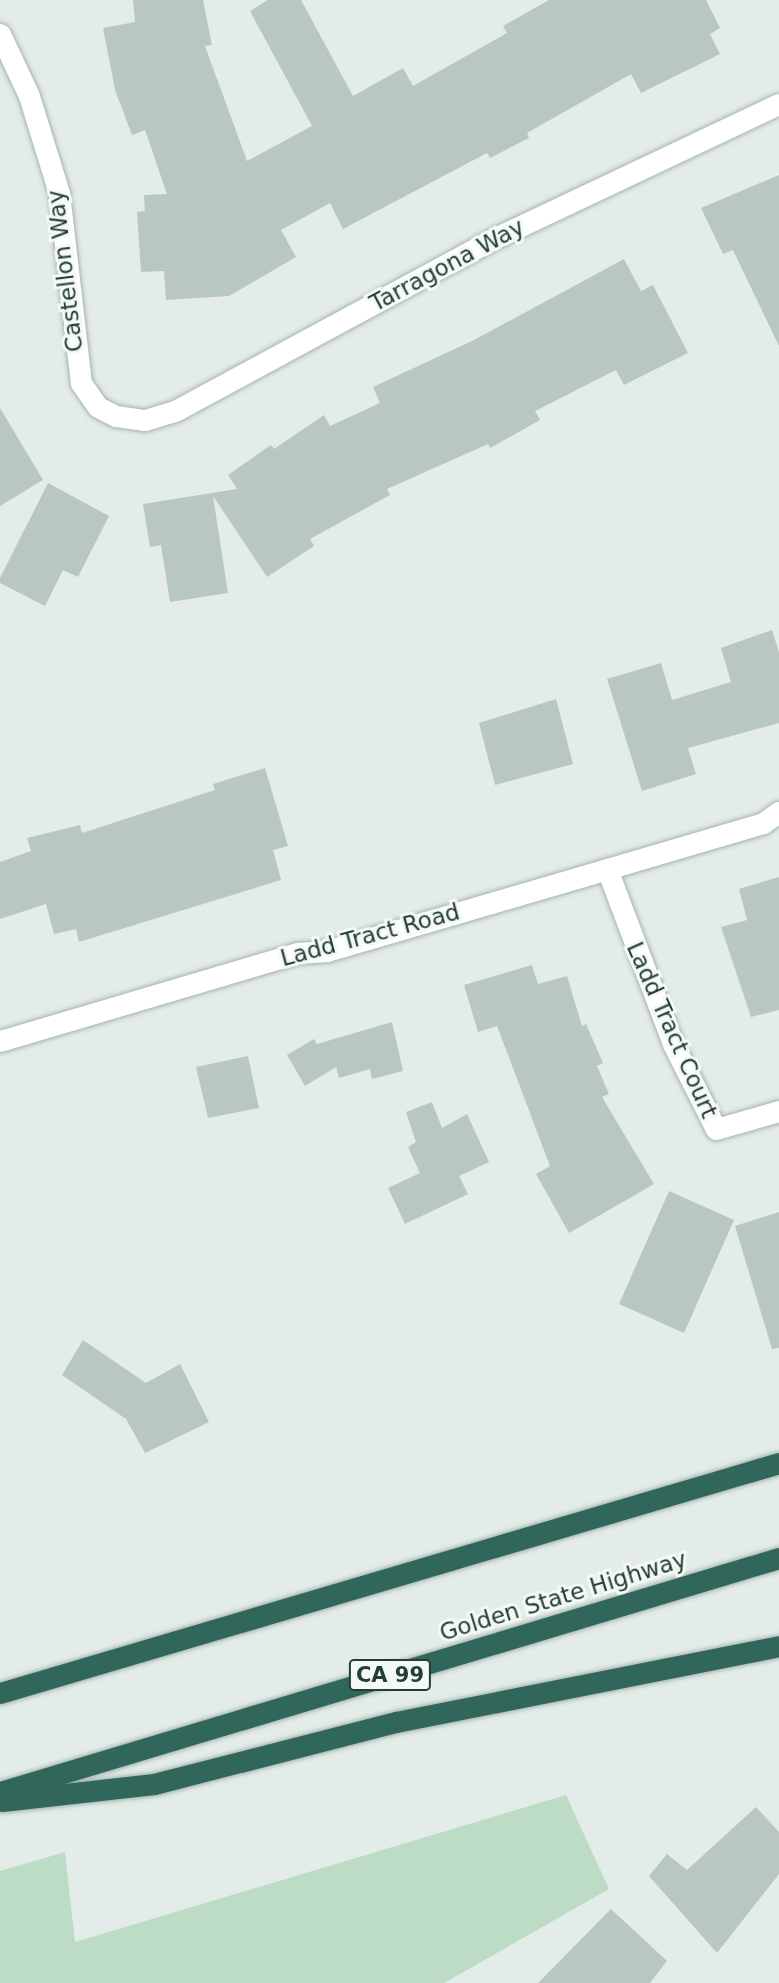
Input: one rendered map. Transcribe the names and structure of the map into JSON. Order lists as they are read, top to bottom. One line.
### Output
{"streets":{"highway":["Golden State Highway","CA 99"],"street":["Tarragona Way","Castellon Way","Ladd Tract Road","Ladd Tract Court"]},"crossings":[["Tarragona Way","Castellon Way"],["Ladd Tract Road","Ladd Tract Court"]]}
